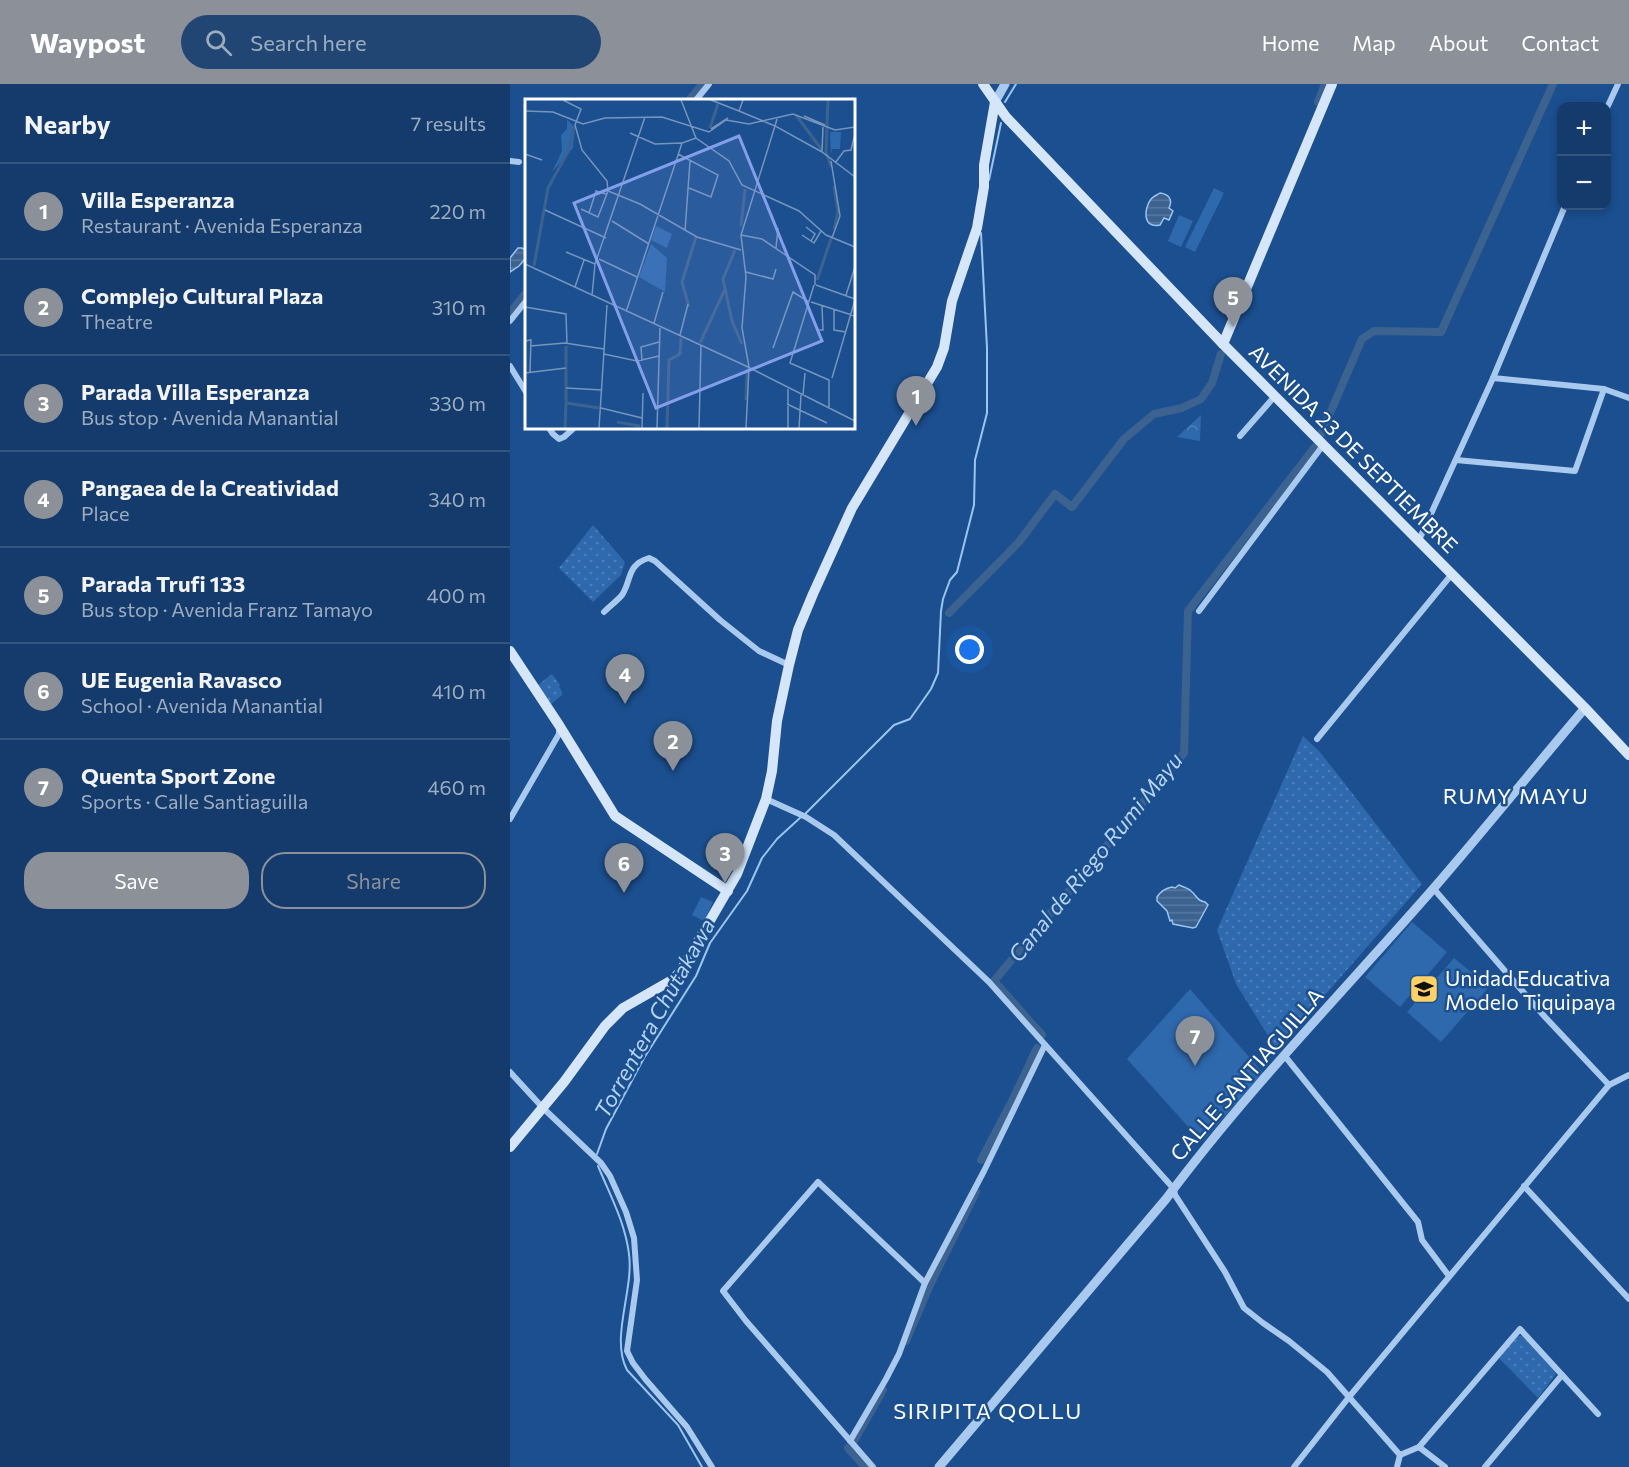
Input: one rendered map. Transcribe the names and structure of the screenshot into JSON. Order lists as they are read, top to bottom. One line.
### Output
{"streets":{"main road":["AVENIDA 23 DE SEPTIEMBRE"],"street":["CALLE SANTIAGUILLA"]},"crossings":[["AVENIDA 23 DE SEPTIEMBRE","CALLE SANTIAGUILLA"]],"districts":["RUMY MAYU","SIRIPITA QOLLU"],"water":["Canal de Riego Rumi Mayu","Torrentera Chutakawa"],"places":{"school or university":["Unidad Educativa Modelo Tiquipaya"]},"page":{"header":"Waypost","search":"Search here","nav":["Home","Map","About","Contact"],"heading":["Nearby","7 results"],"map_buttons":["+","−"],"list":[{"mark":"1","name":"Villa Esperanza","note":"Restaurant · Avenida Esperanza","value":"220 m"},{"mark":"2","name":"Complejo Cultural Plaza","note":"Theatre","value":"310 m"},{"mark":"3","name":"Parada Villa Esperanza","note":"Bus stop · Avenida Manantial","value":"330 m"},{"mark":"4","name":"Pangaea de la Creatividad","note":"Place","value":"340 m"},{"mark":"5","name":"Parada Trufi 133","note":"Bus stop · Avenida Franz Tamayo","value":"400 m"},{"mark":"6","name":"UE Eugenia Ravasco","note":"School · Avenida Manantial","value":"410 m"},{"mark":"7","name":"Quenta Sport Zone","note":"Sports · Calle Santiaguilla","value":"460 m"}],"pins":["5","1","4","2","3","6","7"],"buttons":["Save","Share"]}}
